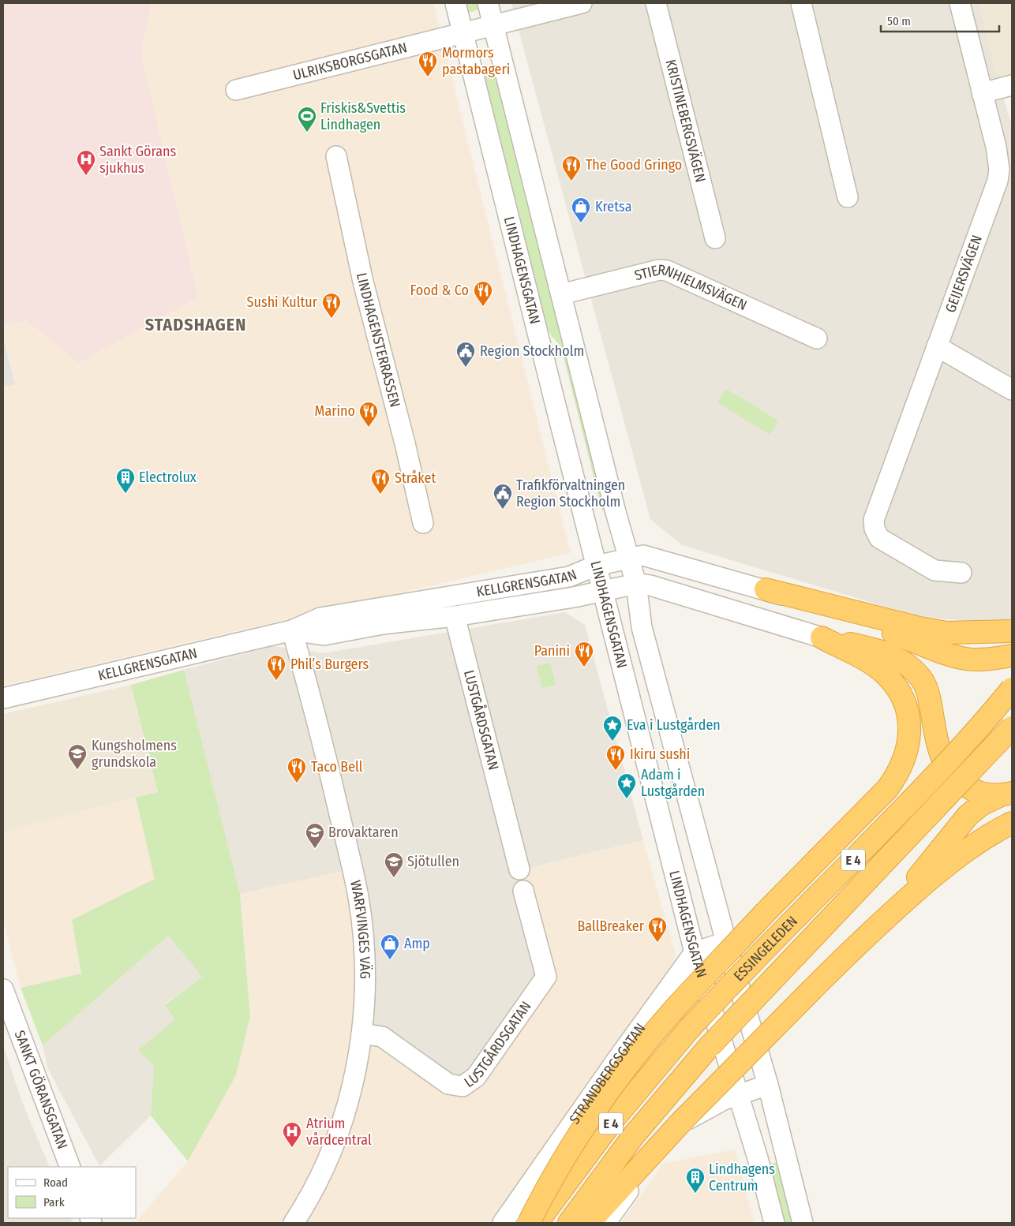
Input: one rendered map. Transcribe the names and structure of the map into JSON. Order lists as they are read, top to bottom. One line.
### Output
{"streets":{"highway":["E 4","ESSINGELEDEN"],"street":["ULRIKSBORGSGATAN","KRISTINEBERGSVÄGEN","LINDHAGENSGATAN","GEIJERSVÄGEN","STIERNHIELMSVÄGEN","LINDHAGENSTERRASSEN","KELLGRENSGATAN","LUSTGÅRDSGATAN","WARFVINGES VÄG","STRANDBERGSGATAN","SANKT GÖRANSGATAN"]},"crossings":[["ULRIKSBORGSGATAN","LINDHAGENSGATAN"],["LINDHAGENSGATAN","STIERNHIELMSVÄGEN"],["LINDHAGENSGATAN","KELLGRENSGATAN"],["LINDHAGENSGATAN","STRANDBERGSGATAN"],["KELLGRENSGATAN","LUSTGÅRDSGATAN"],["KELLGRENSGATAN","WARFVINGES VÄG"],["LUSTGÅRDSGATAN","WARFVINGES VÄG"]],"districts":["STADSHAGEN"],"places":{"restaurant":["Mormors pastabageri","The Good Gringo","Food & Co","Sushi Kultur","Marino","Stråket","Panini","Phil’s Burgers","Ikiru sushi","Taco Bell","BallBreaker"],"sports":["Friskis&Svettis Lindhagen"],"hospital":["Sankt Görans sjukhus","Atrium vårdcentral"],"shop":["Kretsa","Amp"],"public building":["Region Stockholm","Trafikförvaltningen Region Stockholm"],"building":["Electrolux","Lindhagens Centrum"],"place":["Eva i Lustgården","Adam i Lustgården"],"school or university":["Kungsholmens grundskola","Brovaktaren","Sjötullen"]},"legend":["Road","Park"],"scale_bar":"50 m"}
